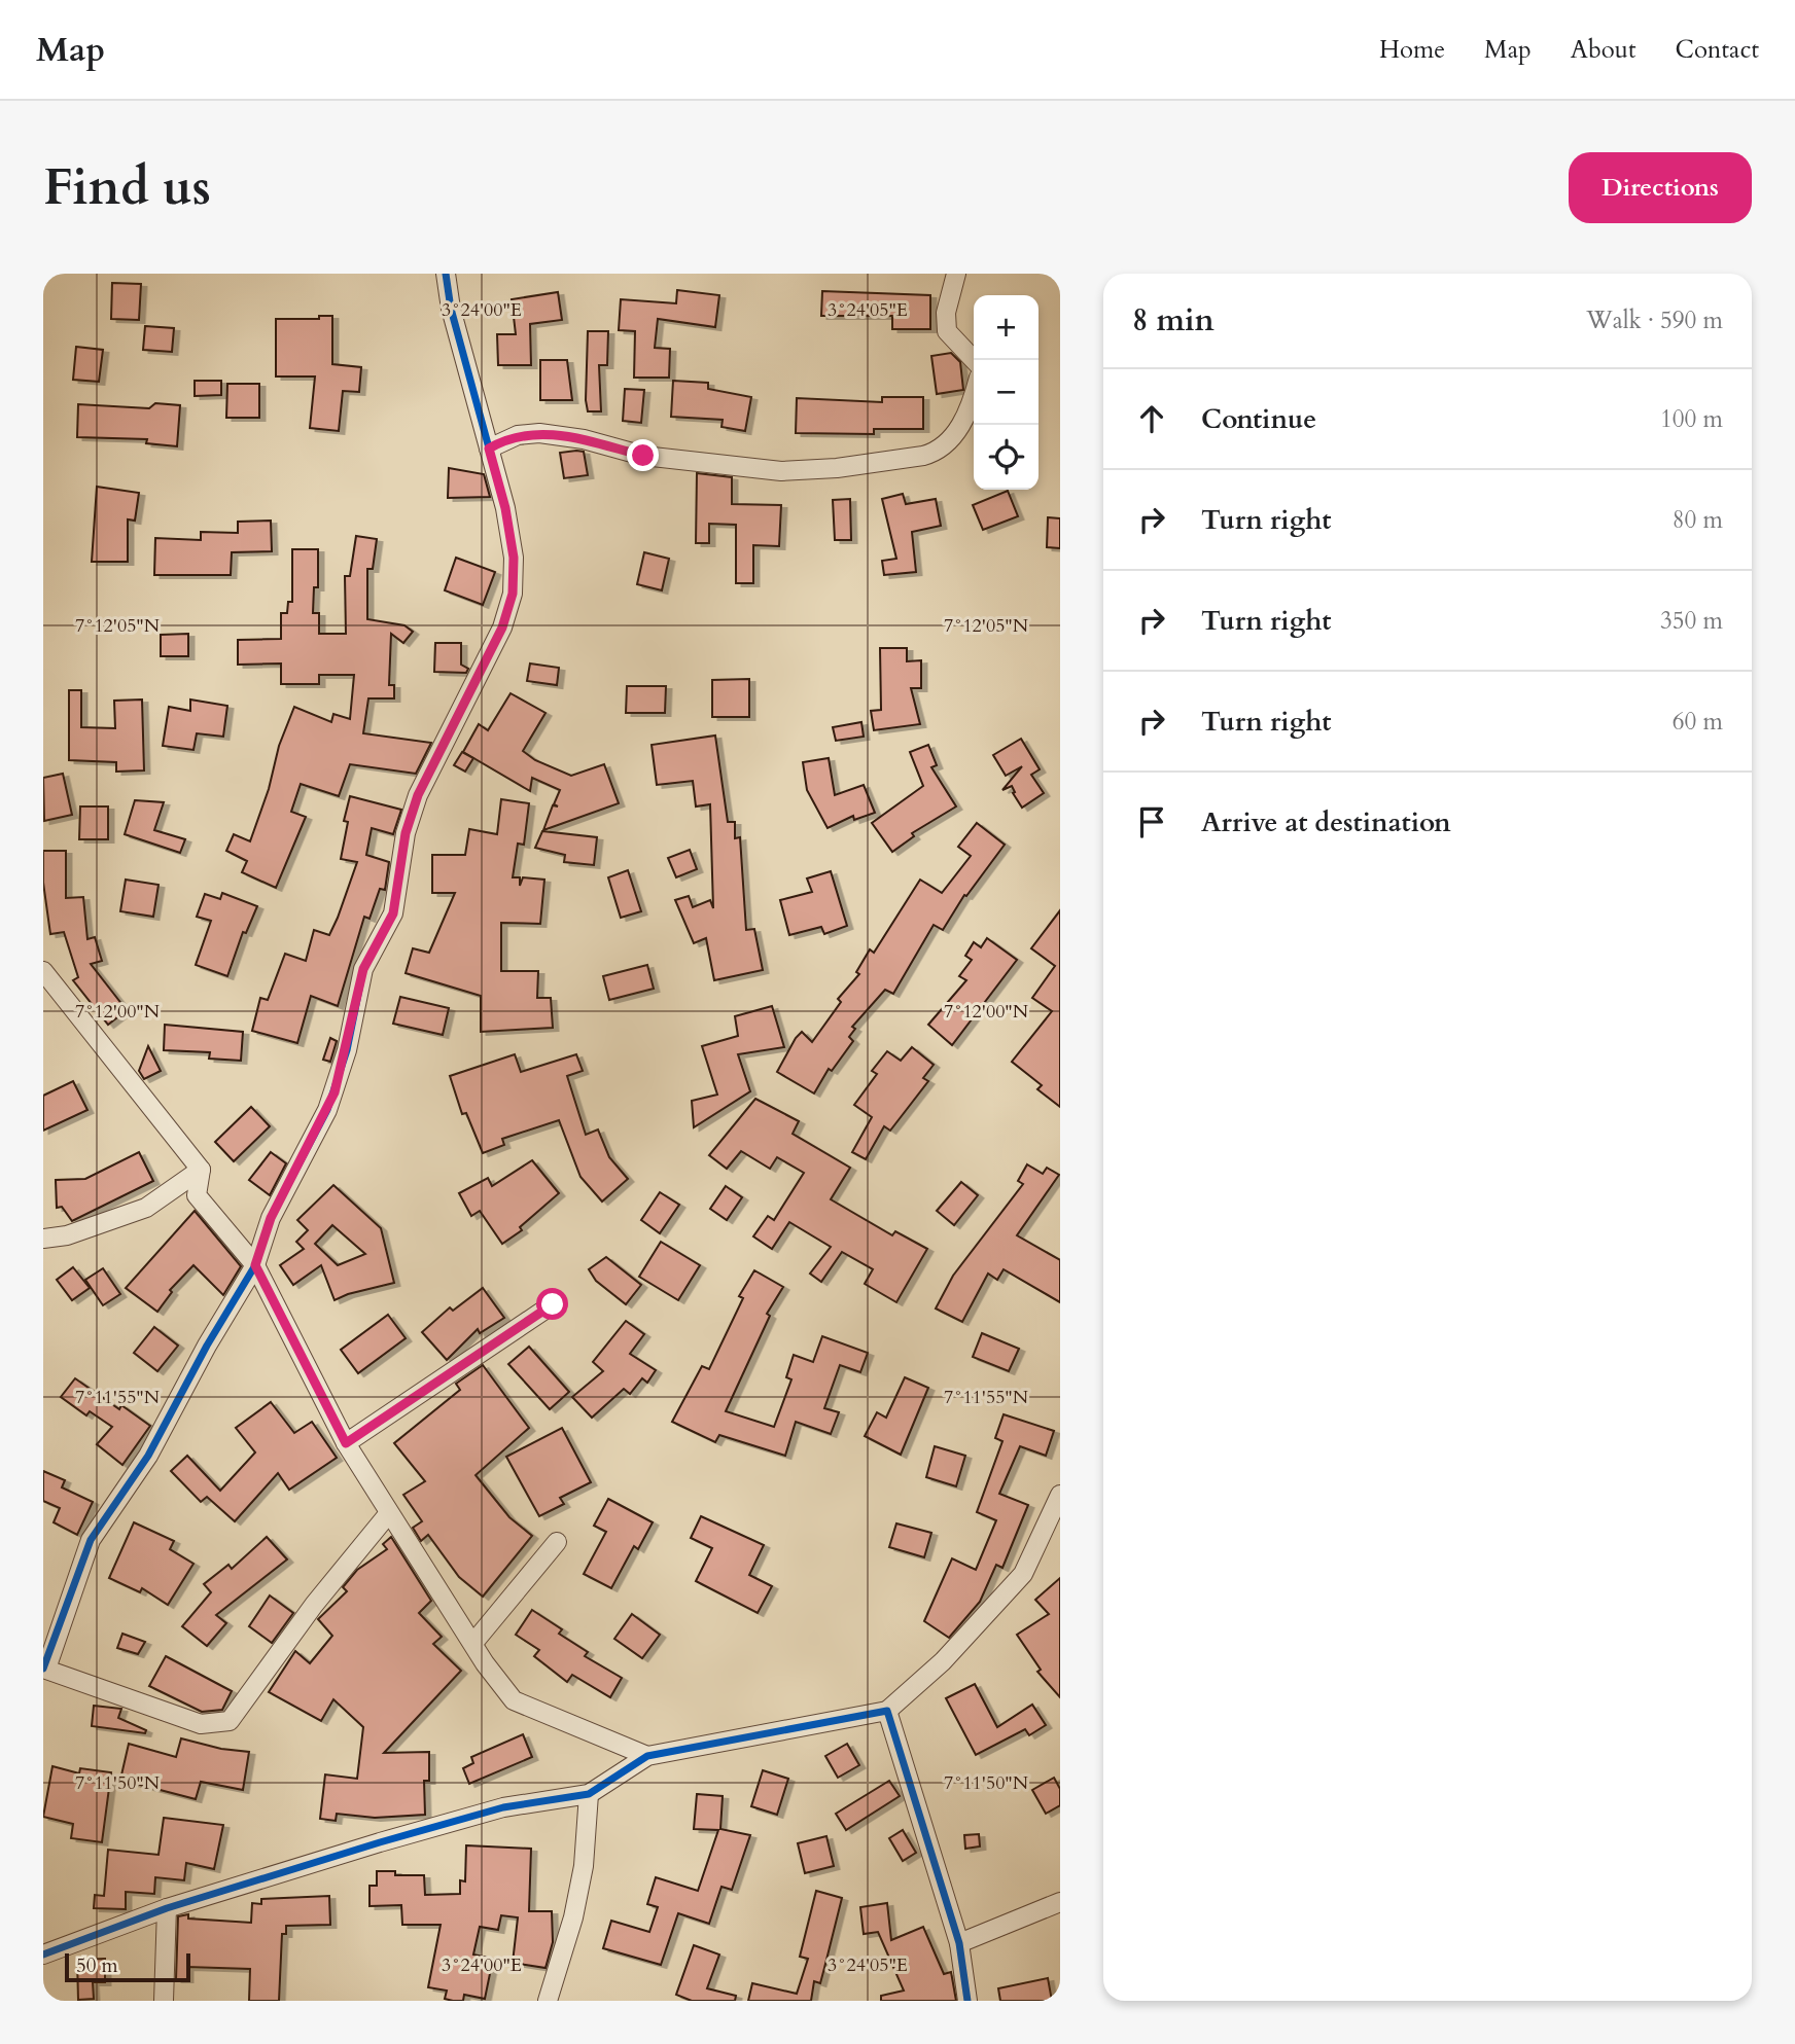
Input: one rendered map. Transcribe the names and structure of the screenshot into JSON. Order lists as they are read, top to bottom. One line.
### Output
{"scale_bar":"50 m","page":{"header":"Map","nav":["Home","Map","About","Contact"],"buttons":"Directions","title":"Find us","heading":["8 min","Walk · 590 m"],"map_buttons":["+","−"],"list":[["Continue","100 m"],["Turn right","80 m"],["Turn right","350 m"],["Turn right","60 m"],"Arrive at destination"],"scale":"50 m"},"coordinates":["3°24'00\"E","3°24'05\"E","7°12'05\"N","7°12'00\"N","7°11'55\"N","7°11'50\"N"]}
